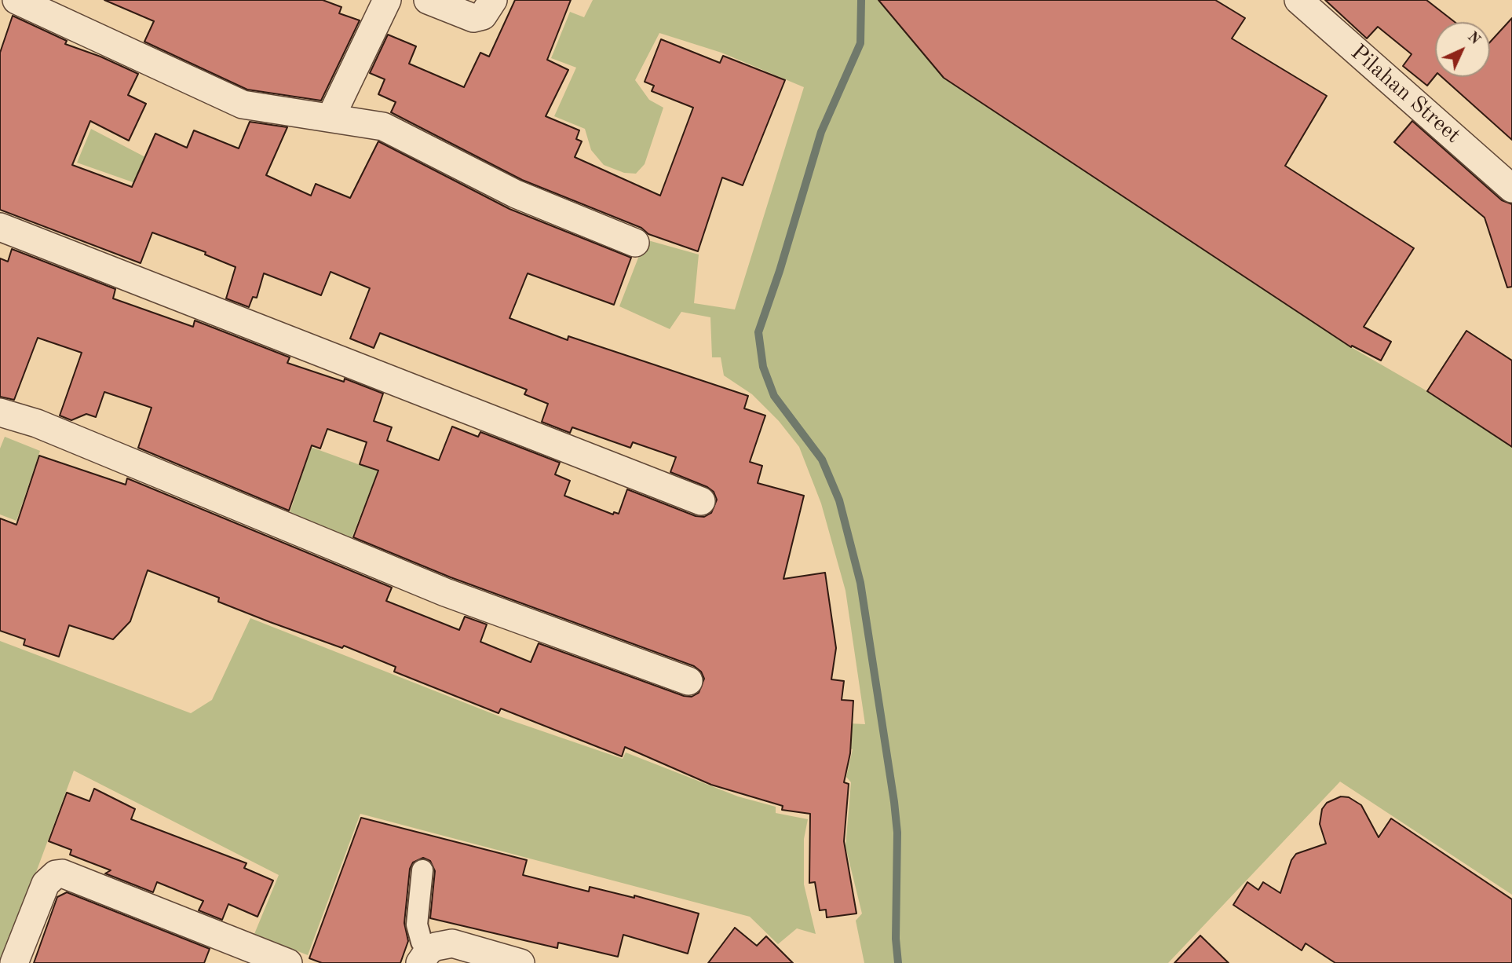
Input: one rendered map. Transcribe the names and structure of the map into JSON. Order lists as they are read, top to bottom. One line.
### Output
{"streets":{"street":["Pilahan Street"]},"north":"top right"}
